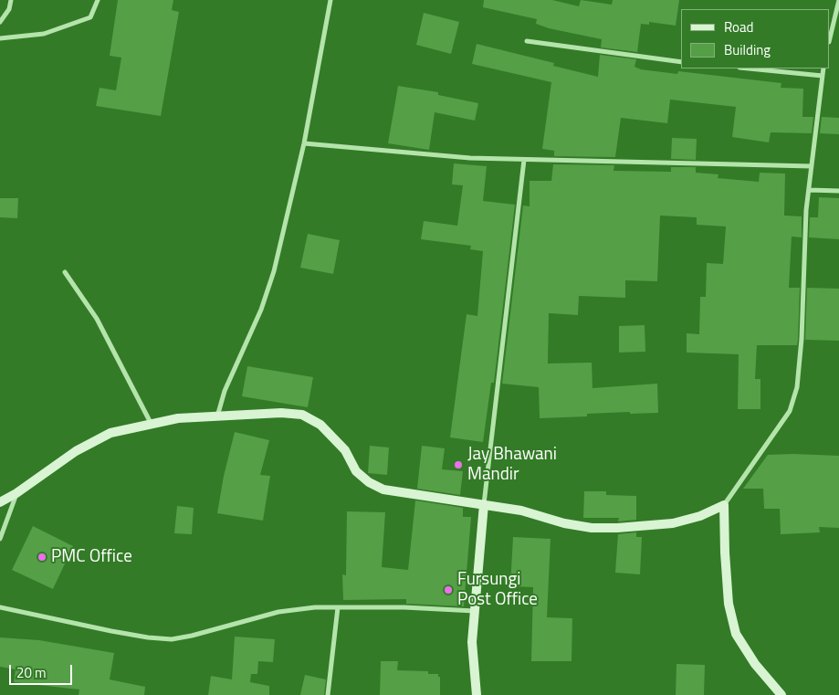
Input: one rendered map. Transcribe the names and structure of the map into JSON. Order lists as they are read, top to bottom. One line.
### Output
{"places":["Jay Bhawani Mandir","PMC Office","Fursungi Post Office"],"legend":["Road","Building"],"scale_bar":"20 m"}
